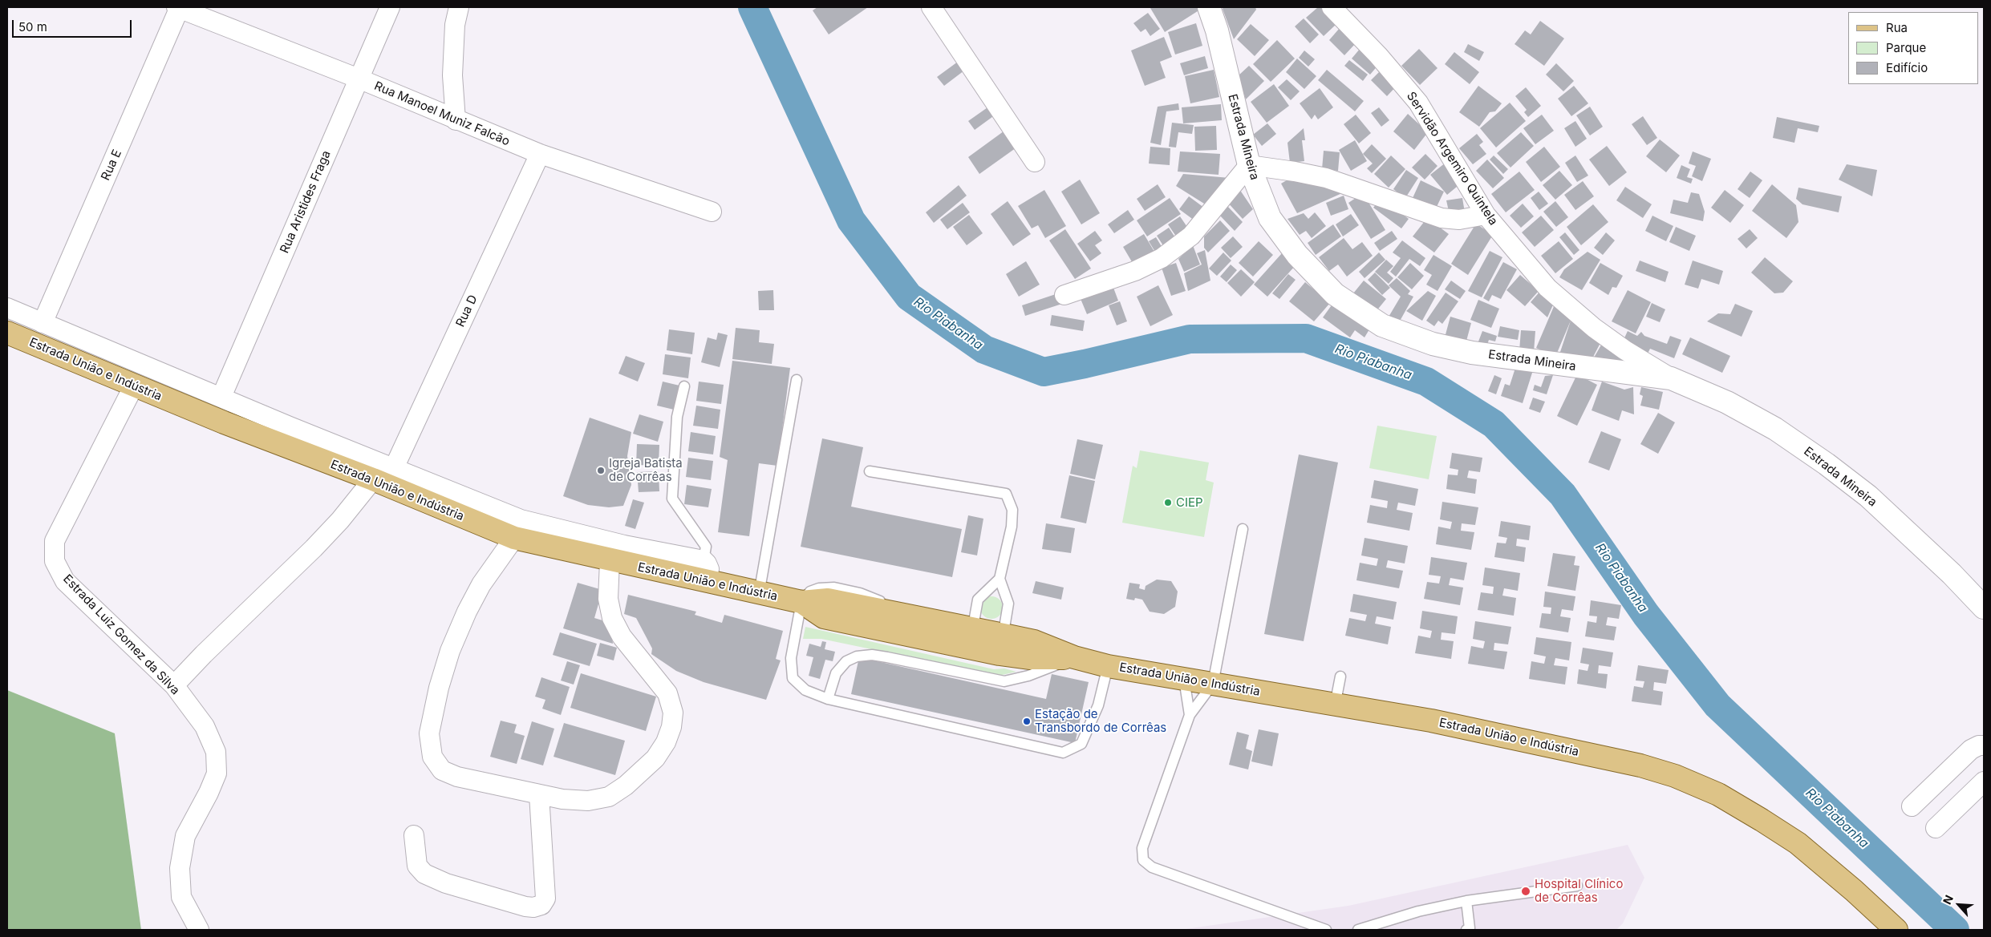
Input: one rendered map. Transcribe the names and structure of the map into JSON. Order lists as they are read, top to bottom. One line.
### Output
{"streets":{"main road":["Estrada União e Indústria"],"street":["Rua Manoel Muniz Falcão","Estrada Mineira","Servidão Argemiro Quintela","Rua E","Rua Aristides Fraga","Rua D","Estrada Luiz Gomez da Silva"]},"crossings":[["Rua Manoel Muniz Falcão","Rua E"],["Rua Manoel Muniz Falcão","Rua Aristides Fraga"],["Rua Manoel Muniz Falcão","Rua D"],["Estrada Mineira","Servidão Argemiro Quintela"],["Rua Aristides Fraga","Estrada União e Indústria"],["Estrada União e Indústria","Estrada Luiz Gomez da Silva"]],"water":["Rio Piabanha"],"places":["Igreja Batista de Corrêas","CIEP","Estação de Transbordo de Corrêas","Hospital Clínico de Corrêas"],"legend":["Rua","Parque","Edifício"],"scale_bar":"50 m","north":"top left"}
